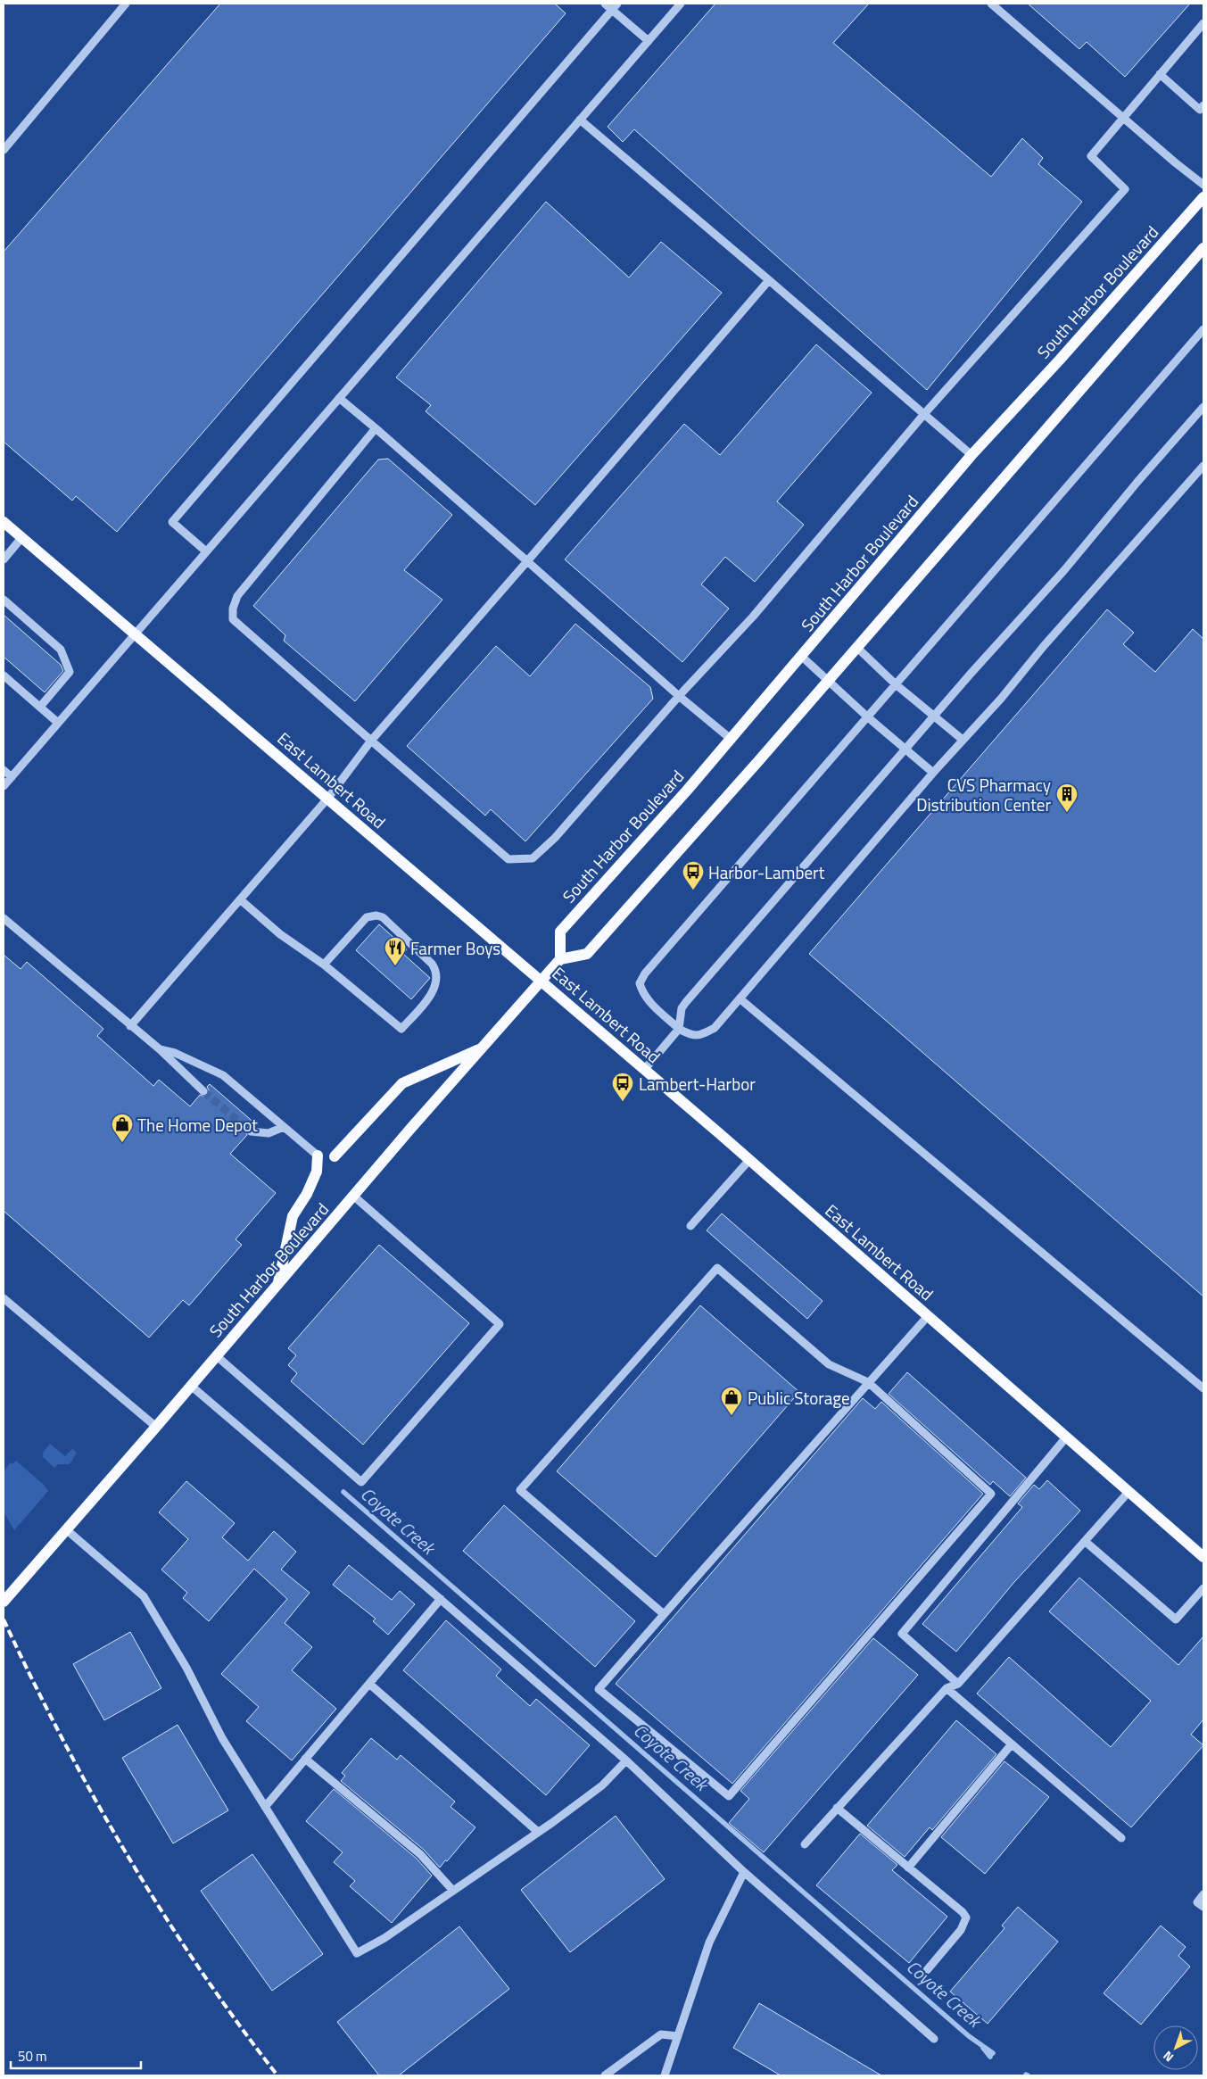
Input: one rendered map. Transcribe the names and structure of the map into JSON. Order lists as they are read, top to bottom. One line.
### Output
{"streets":{"main road":["South Harbor Boulevard","East Lambert Road"]},"crossings":[["South Harbor Boulevard","East Lambert Road"]],"water":["Coyote Creek"],"places":{"building":["CVS Pharmacy Distribution Center"],"bus stop":["Harbor-Lambert","Lambert-Harbor"],"restaurant":["Farmer Boys"],"shop":["The Home Depot","Public Storage"]},"scale_bar":"50 m","north":"bottom left"}
